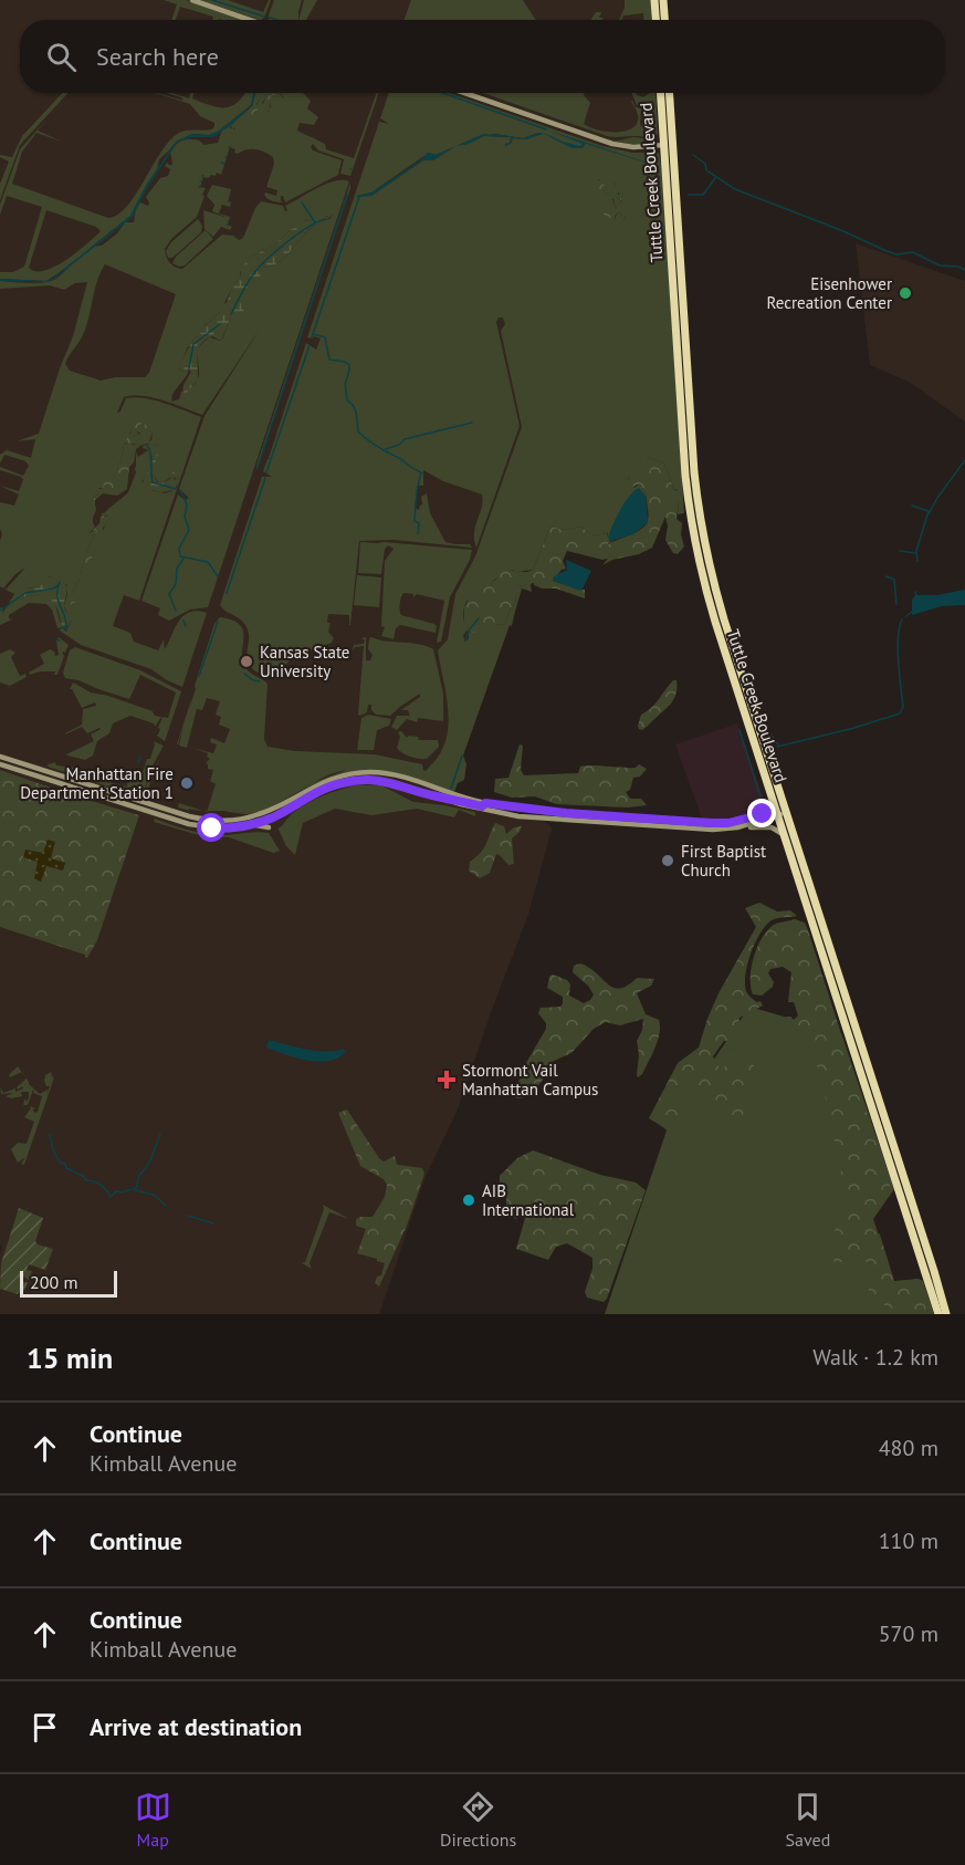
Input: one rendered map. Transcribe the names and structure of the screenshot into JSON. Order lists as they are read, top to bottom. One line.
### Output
{"streets":{"highway":["Tuttle Creek Boulevard"]},"places":{"other":["Eisenhower Recreation Center","Kansas State University","Manhattan Fire Department Station 1","First Baptist Church","AIB International"],"health":["Stormont Vail Manhattan Campus"]},"scale_bar":"200 m","page":{"search":"Search here","scale":"200 m","heading":["15 min","Walk · 1.2 km"],"list":[["Continue","Kimball Avenue","480 m"],["Continue","110 m"],["Continue","Kimball Avenue","570 m"],"Arrive at destination"],"nav":["Map","Directions","Saved"]}}
